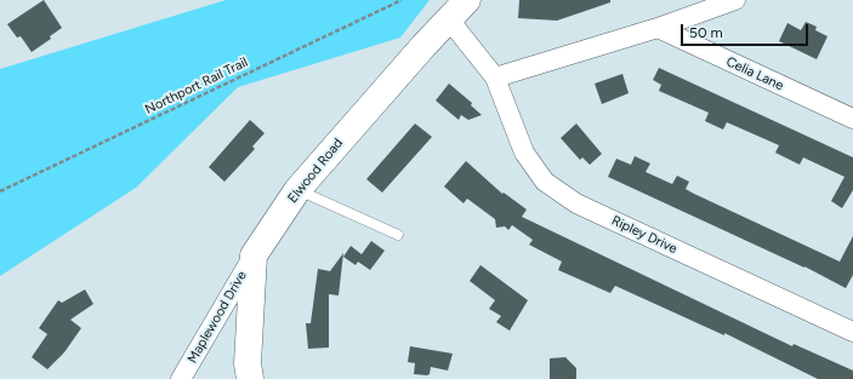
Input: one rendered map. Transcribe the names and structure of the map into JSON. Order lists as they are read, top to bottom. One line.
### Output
{"streets":{"main road":["Elwood Road"],"street":["Celia Lane","Ripley Drive","Maplewood Drive"],"path":["Northport Rail Trail"]},"crossings":[["Elwood Road","Ripley Drive"],["Elwood Road","Maplewood Drive"]],"scale_bar":"50 m"}
